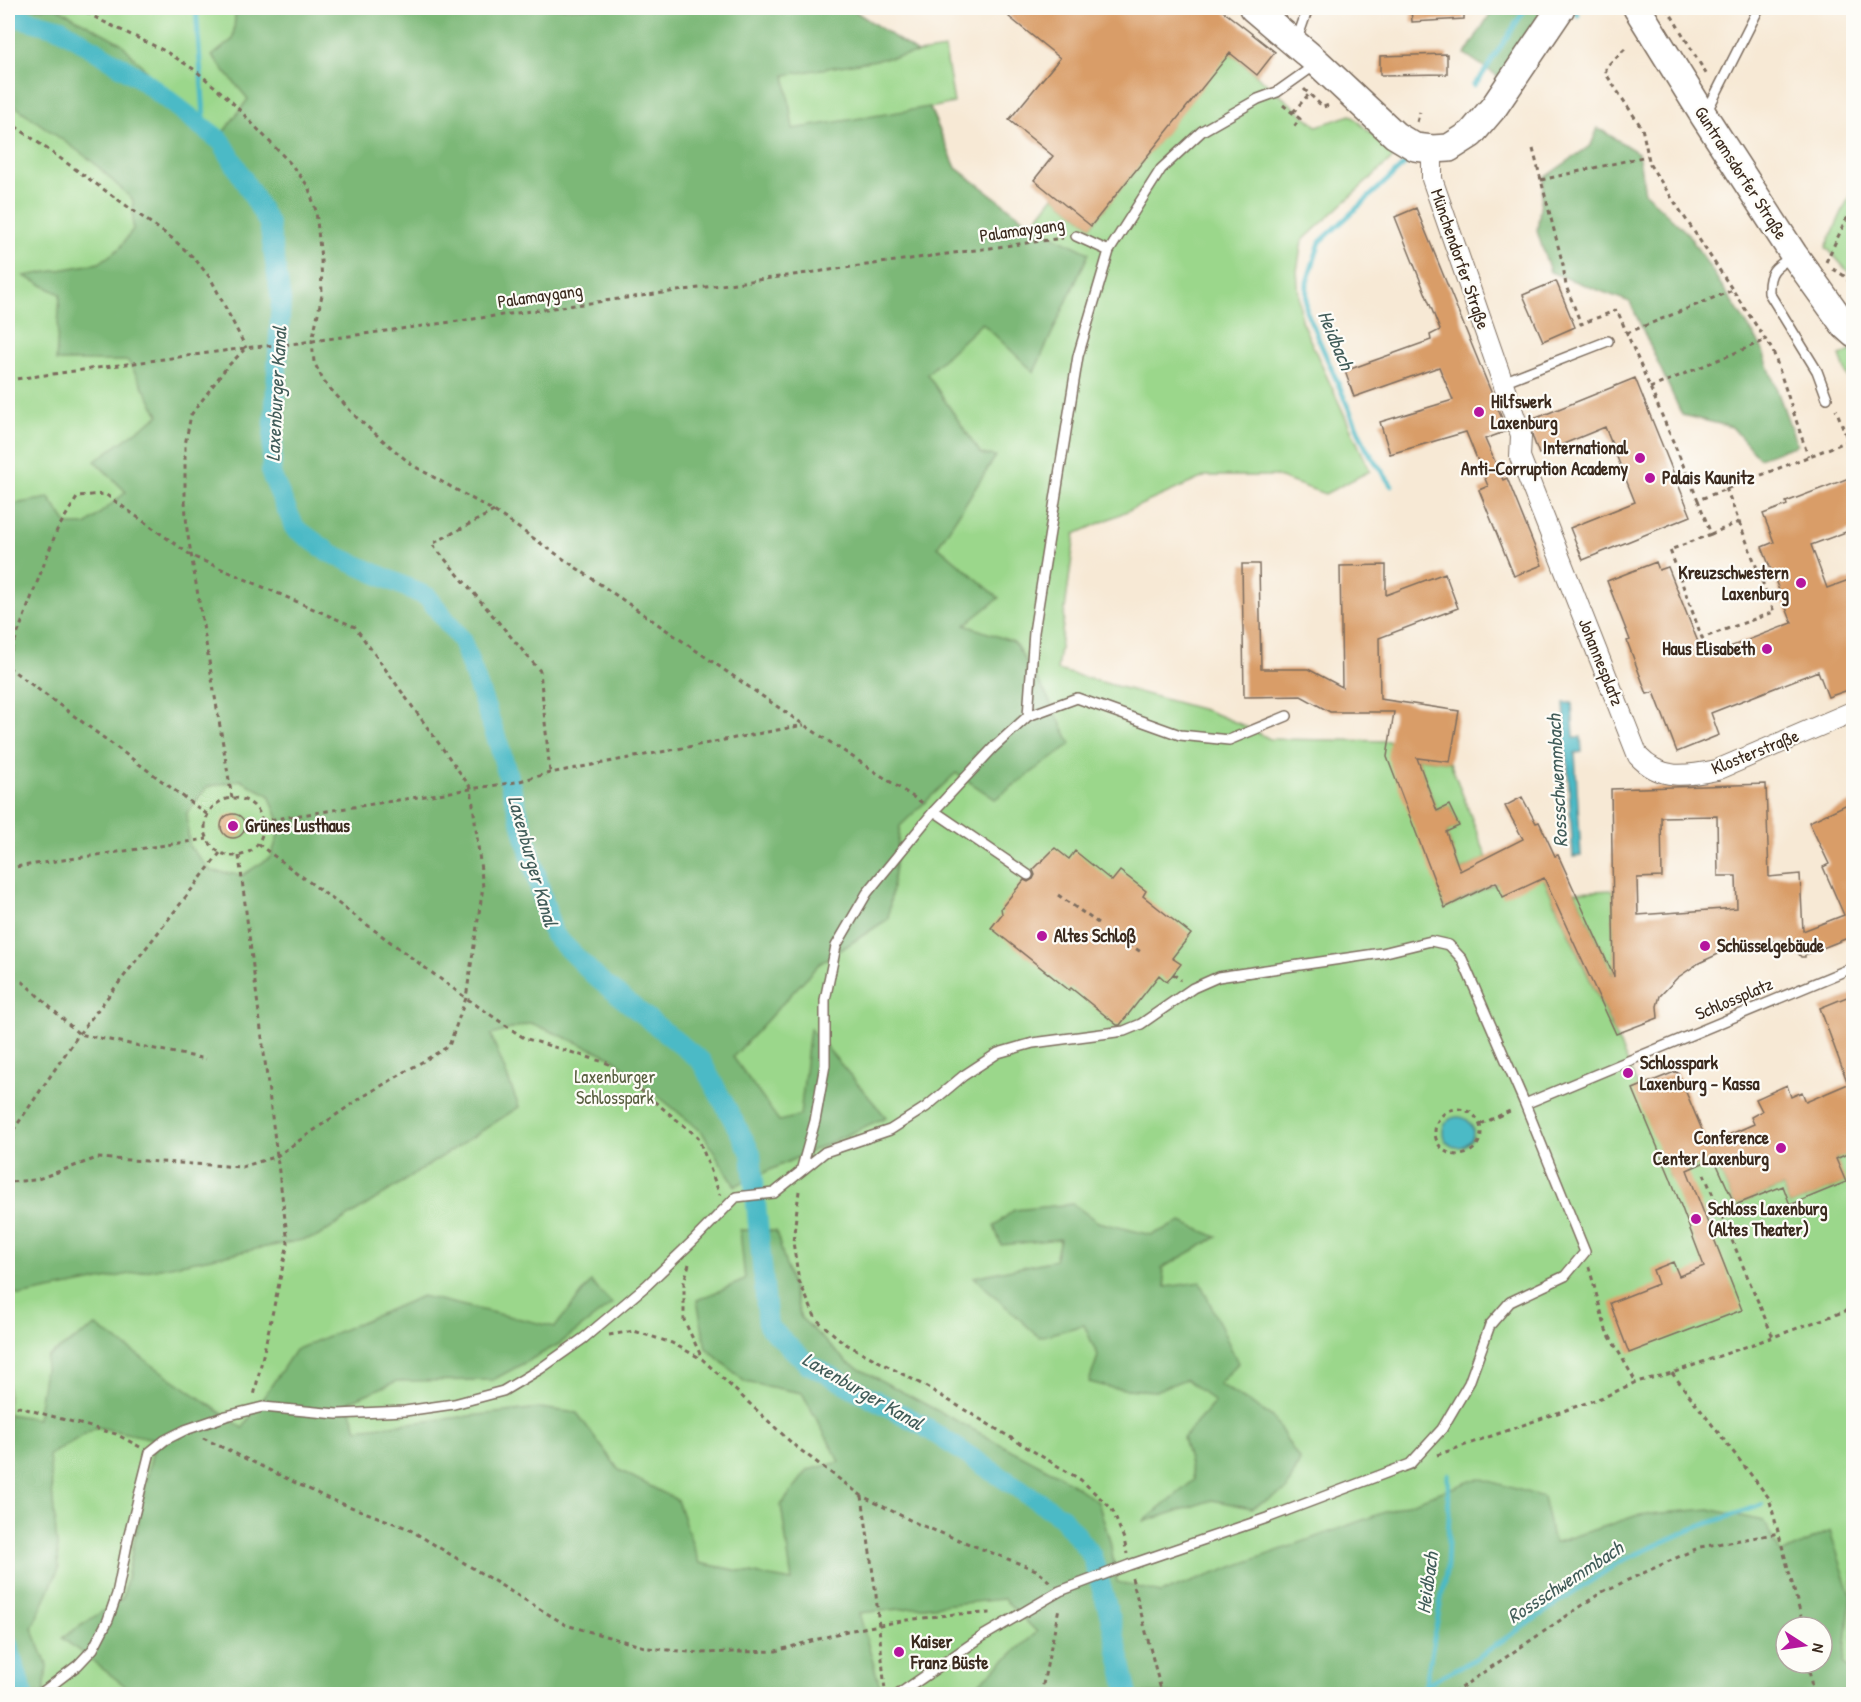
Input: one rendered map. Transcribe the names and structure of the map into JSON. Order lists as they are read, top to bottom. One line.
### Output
{"streets":{"main road":["Guntramsdorfer Straße"],"street":["Münchendorfer Straße","Johannesplatz","Klosterstraße"],"lane":["Schlossplatz"],"path":["Palamaygang"]},"crossings":[["Münchendorfer Straße","Johannesplatz"],["Johannesplatz","Klosterstraße"]],"water":["Heidbach","Laxenburger Kanal","Rossschwemmbach"],"parks":["Laxenburger Schlosspark"],"places":["Hilfswerk Laxenburg","International Anti-Corruption Academy","Palais Kaunitz","Kreuzschwestern Laxenburg","Haus Elisabeth","Grünes Lusthaus","Altes Schloß","Schüsselgebäude","Schlosspark Laxenburg - Kassa","Conference Center Laxenburg","Schloss Laxenburg (Altes Theater)","Kaiser Franz Büste"],"north":"right"}
